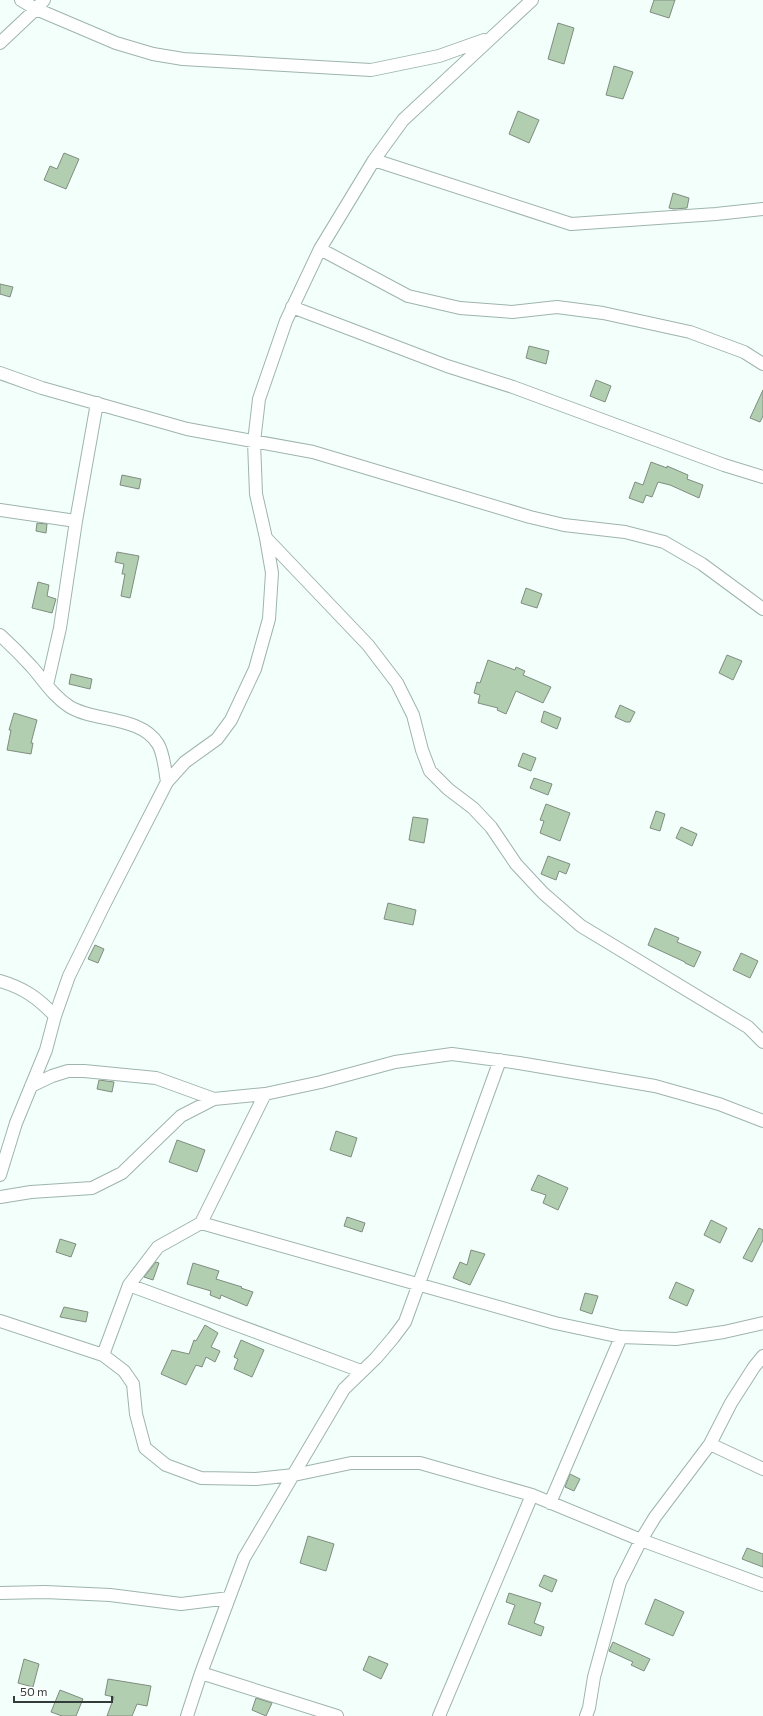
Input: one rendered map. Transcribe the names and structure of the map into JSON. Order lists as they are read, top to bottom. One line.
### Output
{"scale_bar":"50 m"}
